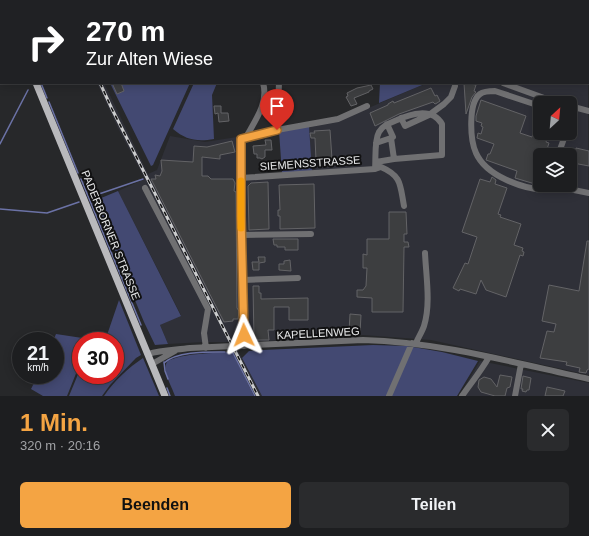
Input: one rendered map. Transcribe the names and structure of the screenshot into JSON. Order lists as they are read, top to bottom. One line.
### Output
{"streets":{"main road":["PADERBORNER STRASSE"],"street":["SIEMENSSTRASSE","KAPELLENWEG"]},"crossings":[["PADERBORNER STRASSE","KAPELLENWEG"]],"north":"top right","page":{"turn":["270 m","Zur Alten Wiese"],"speed":"21 km/h","limit":"30","heading":["1 Min.","320 m · 20:16"],"buttons":["Beenden","Teilen"]}}
